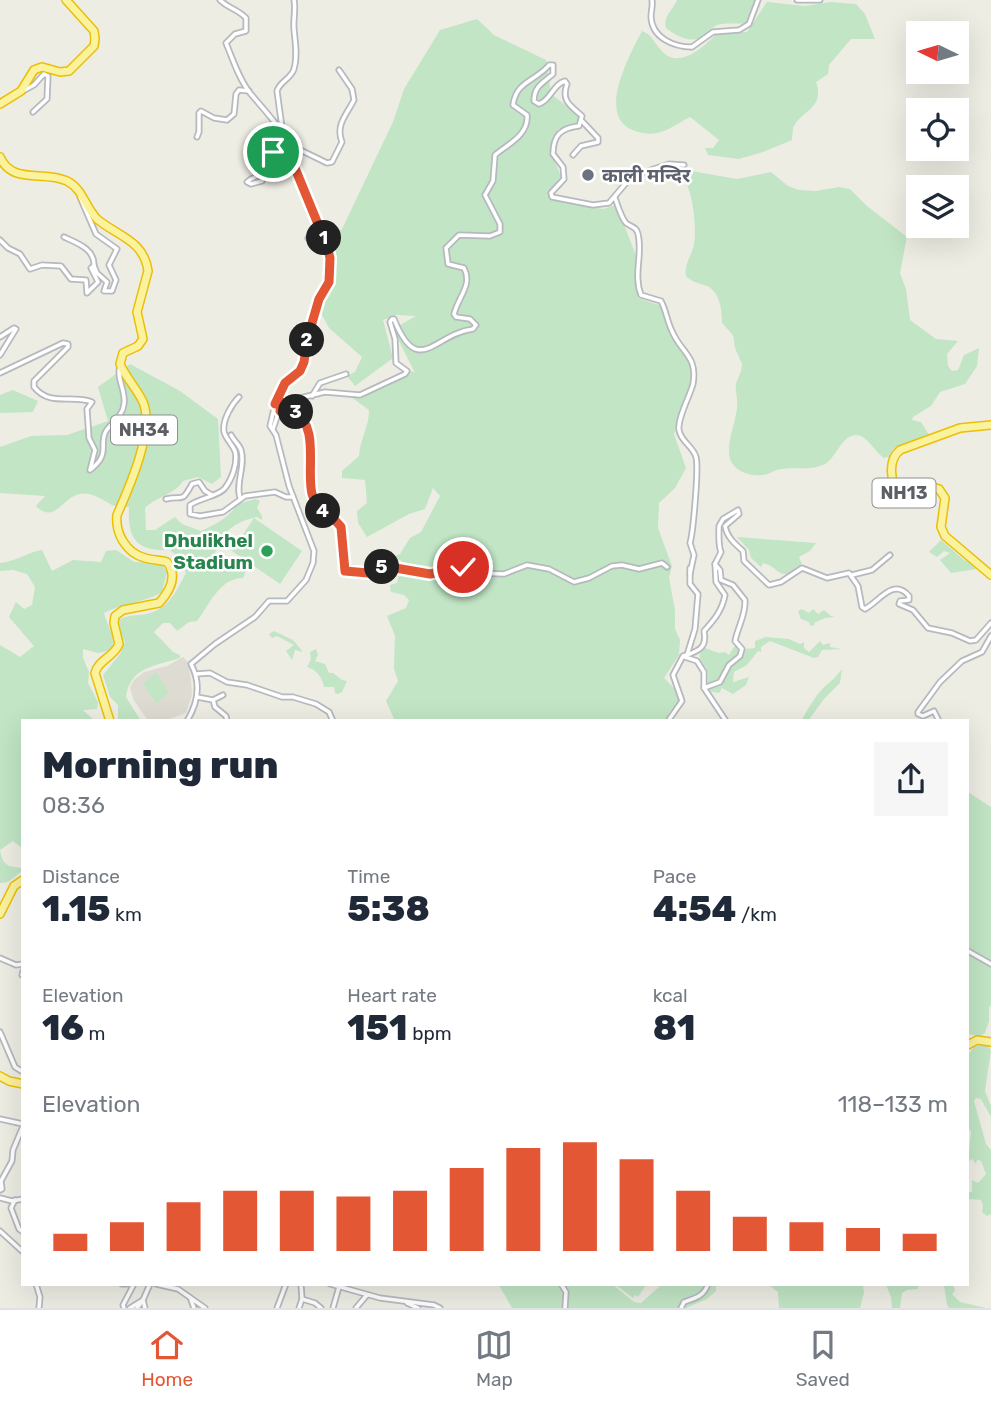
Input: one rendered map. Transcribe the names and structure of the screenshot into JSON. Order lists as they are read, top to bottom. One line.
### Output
{"streets":{"highway":["NH34","NH13"]},"places":["काली मन्दिर","Dhulikhel Stadium"],"north":"left","page":{"pins":["1","2","3","4","5"],"heading":["Morning run","08:36"],"stats":[["Distance","1.15 km"],["Time","5:38"],["Pace","4:54 /km"],["Elevation","16 m"],["Heart rate","151 bpm"],["kcal","81"]],"chart":["Elevation","118–133 m"],"tabs":["Home","Map","Saved"]}}
